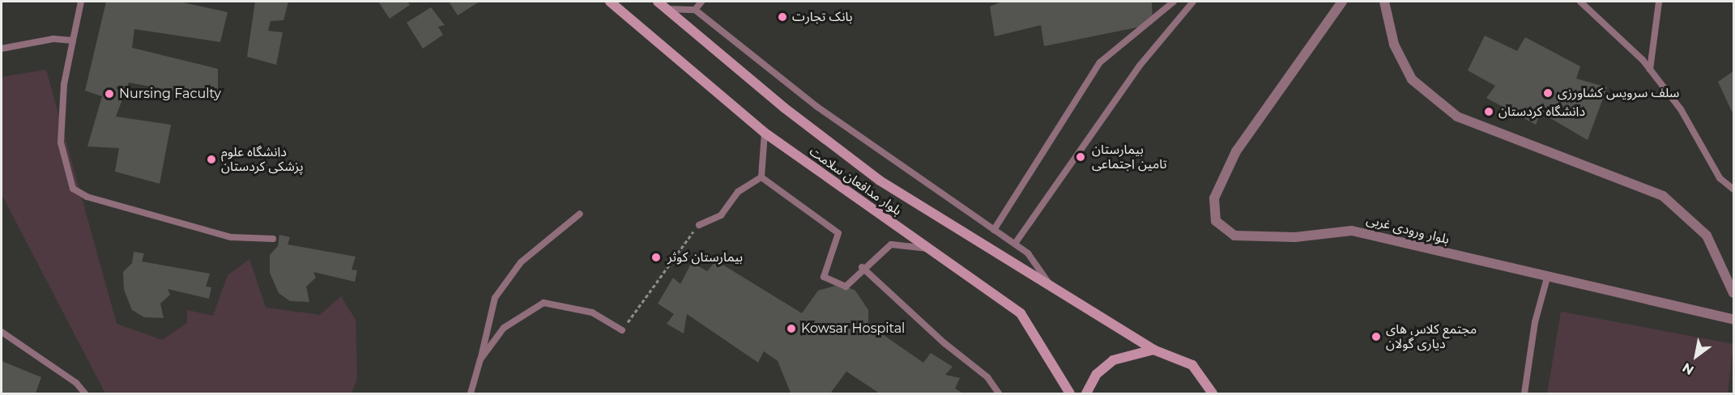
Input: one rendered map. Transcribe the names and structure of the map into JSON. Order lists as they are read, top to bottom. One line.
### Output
{"streets":{"main road":["بلوار مدافعان سلامت"],"street":["بلوار ورودی غربی"]},"places":["بانک تجارت","سلف سرویس کشاورزی","Nursing Faculty","دانشگاه کردستان","بیمارستان تامین اجتماعی","دانشگاه علوم پزشکی کردستان","بیمارستان کوثر","Kowsar Hospital","مجتمع کلاس های دیاری گولان"],"north":"bottom left"}
